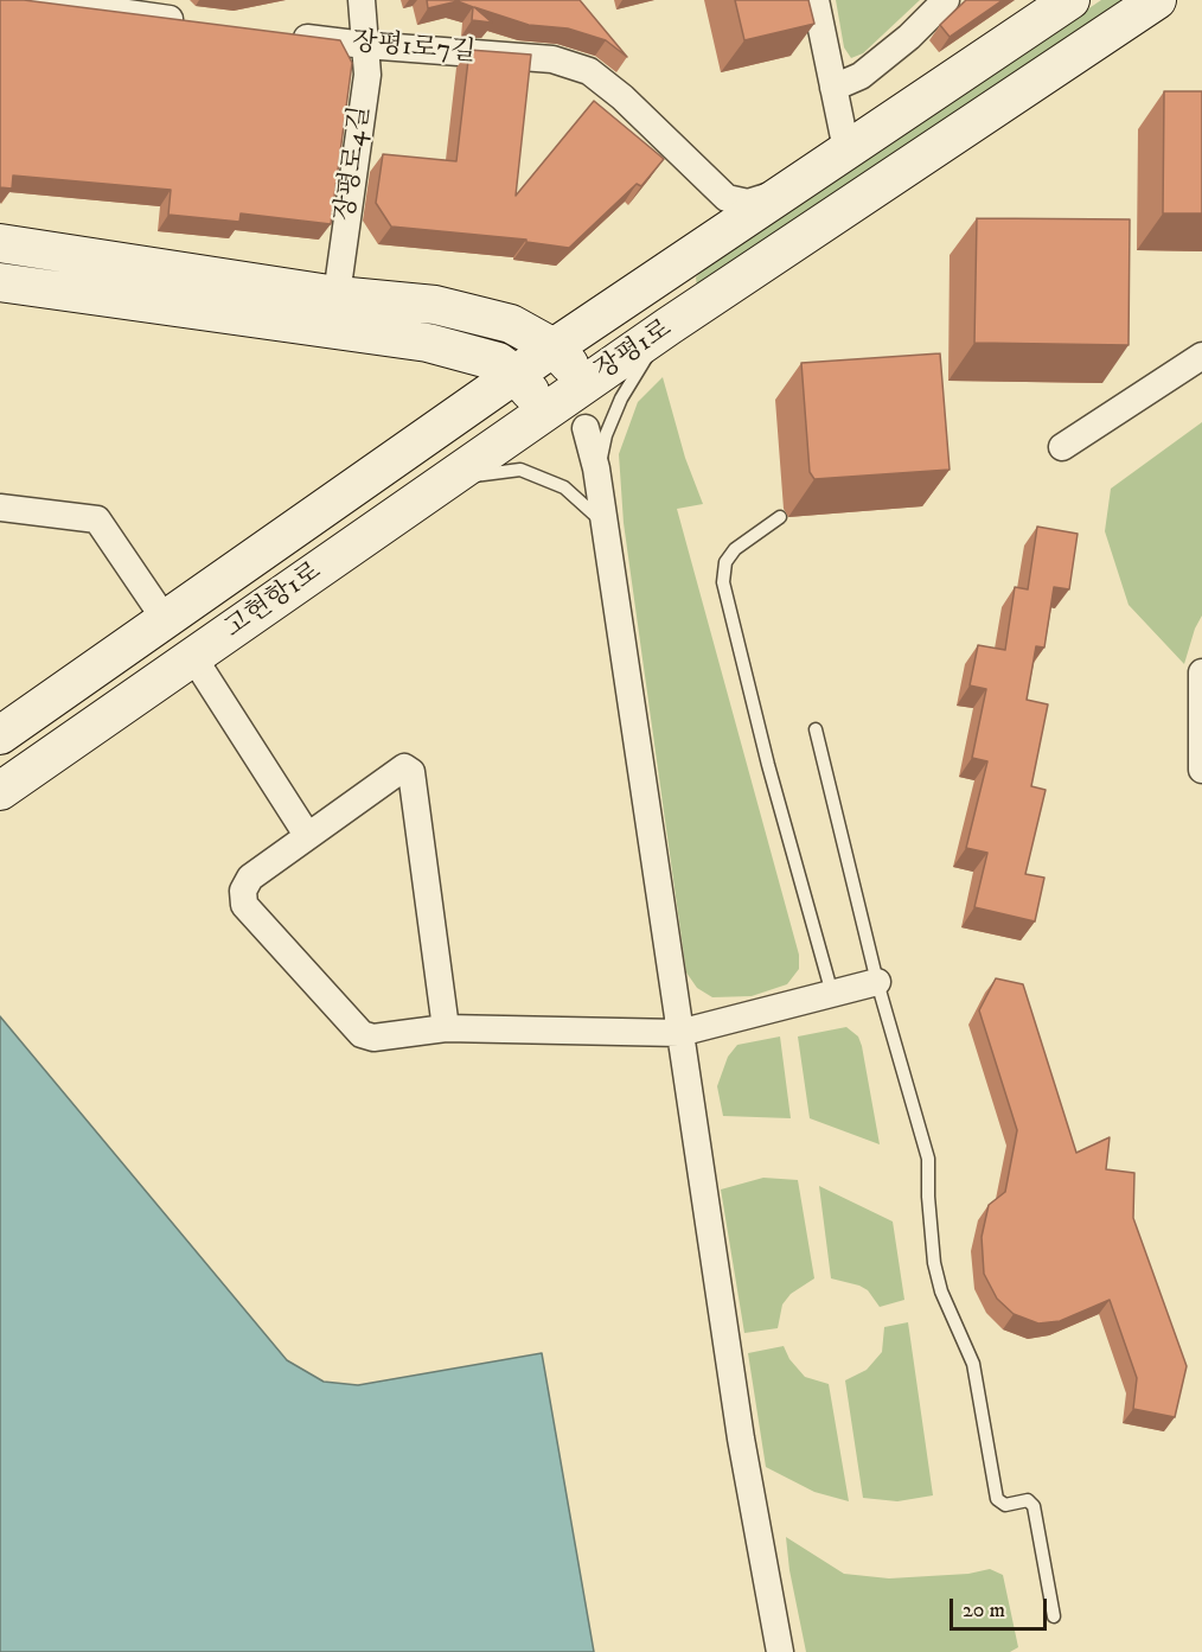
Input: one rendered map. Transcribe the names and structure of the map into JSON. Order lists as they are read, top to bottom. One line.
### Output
{"streets":{"street":["장평1로7길","장평로4길","장평1로","고현항1로"]},"crossings":[["장평1로7길","장평로4길"],["장평1로7길","고현항1로"],["장평로4길","장평1로"],["장평1로","고현항1로"]],"scale_bar":"20 m"}
